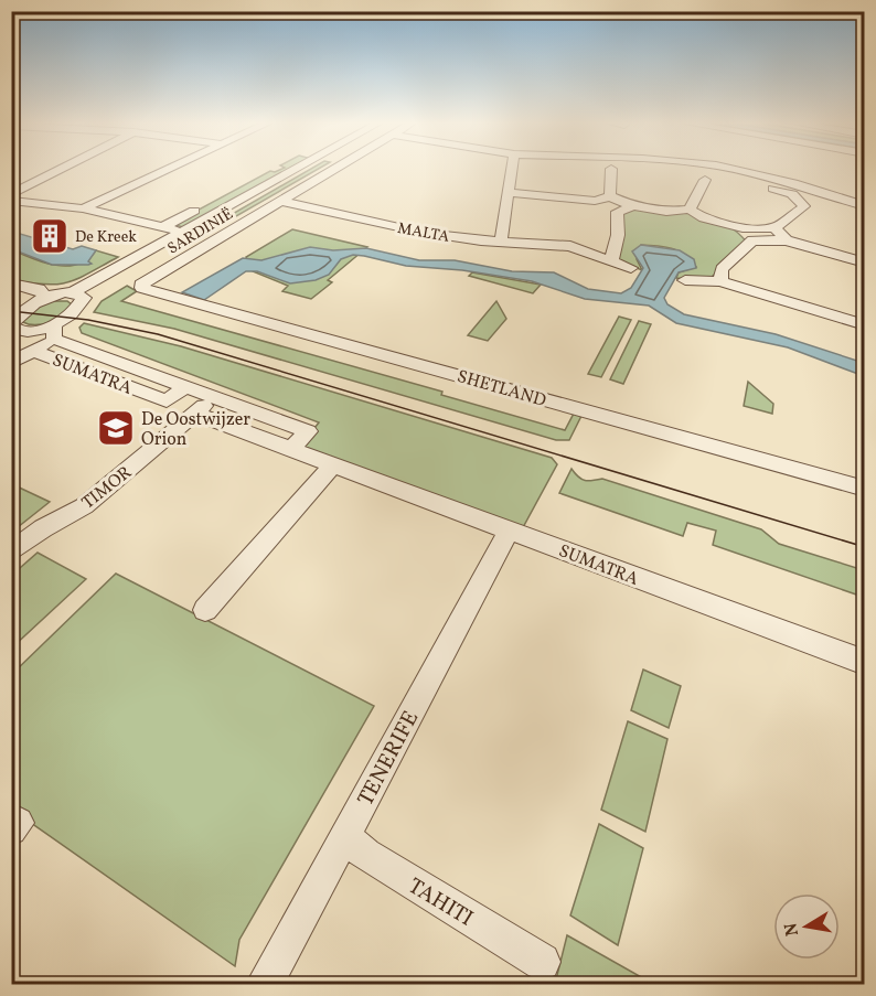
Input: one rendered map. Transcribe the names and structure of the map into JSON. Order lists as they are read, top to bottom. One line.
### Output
{"streets":{"street":["SARDINIË","MALTA","SUMATRA","SHETLAND","TIMOR","TENERIFE","TAHITI"]},"crossings":[["SARDINIË","MALTA"],["SARDINIË","SHETLAND"],["SUMATRA","TIMOR"],["SUMATRA","TENERIFE"],["TENERIFE","TAHITI"]],"places":{"building":["De Kreek"],"school or university":["De Oostwijzer Orion"]},"north":"left"}
